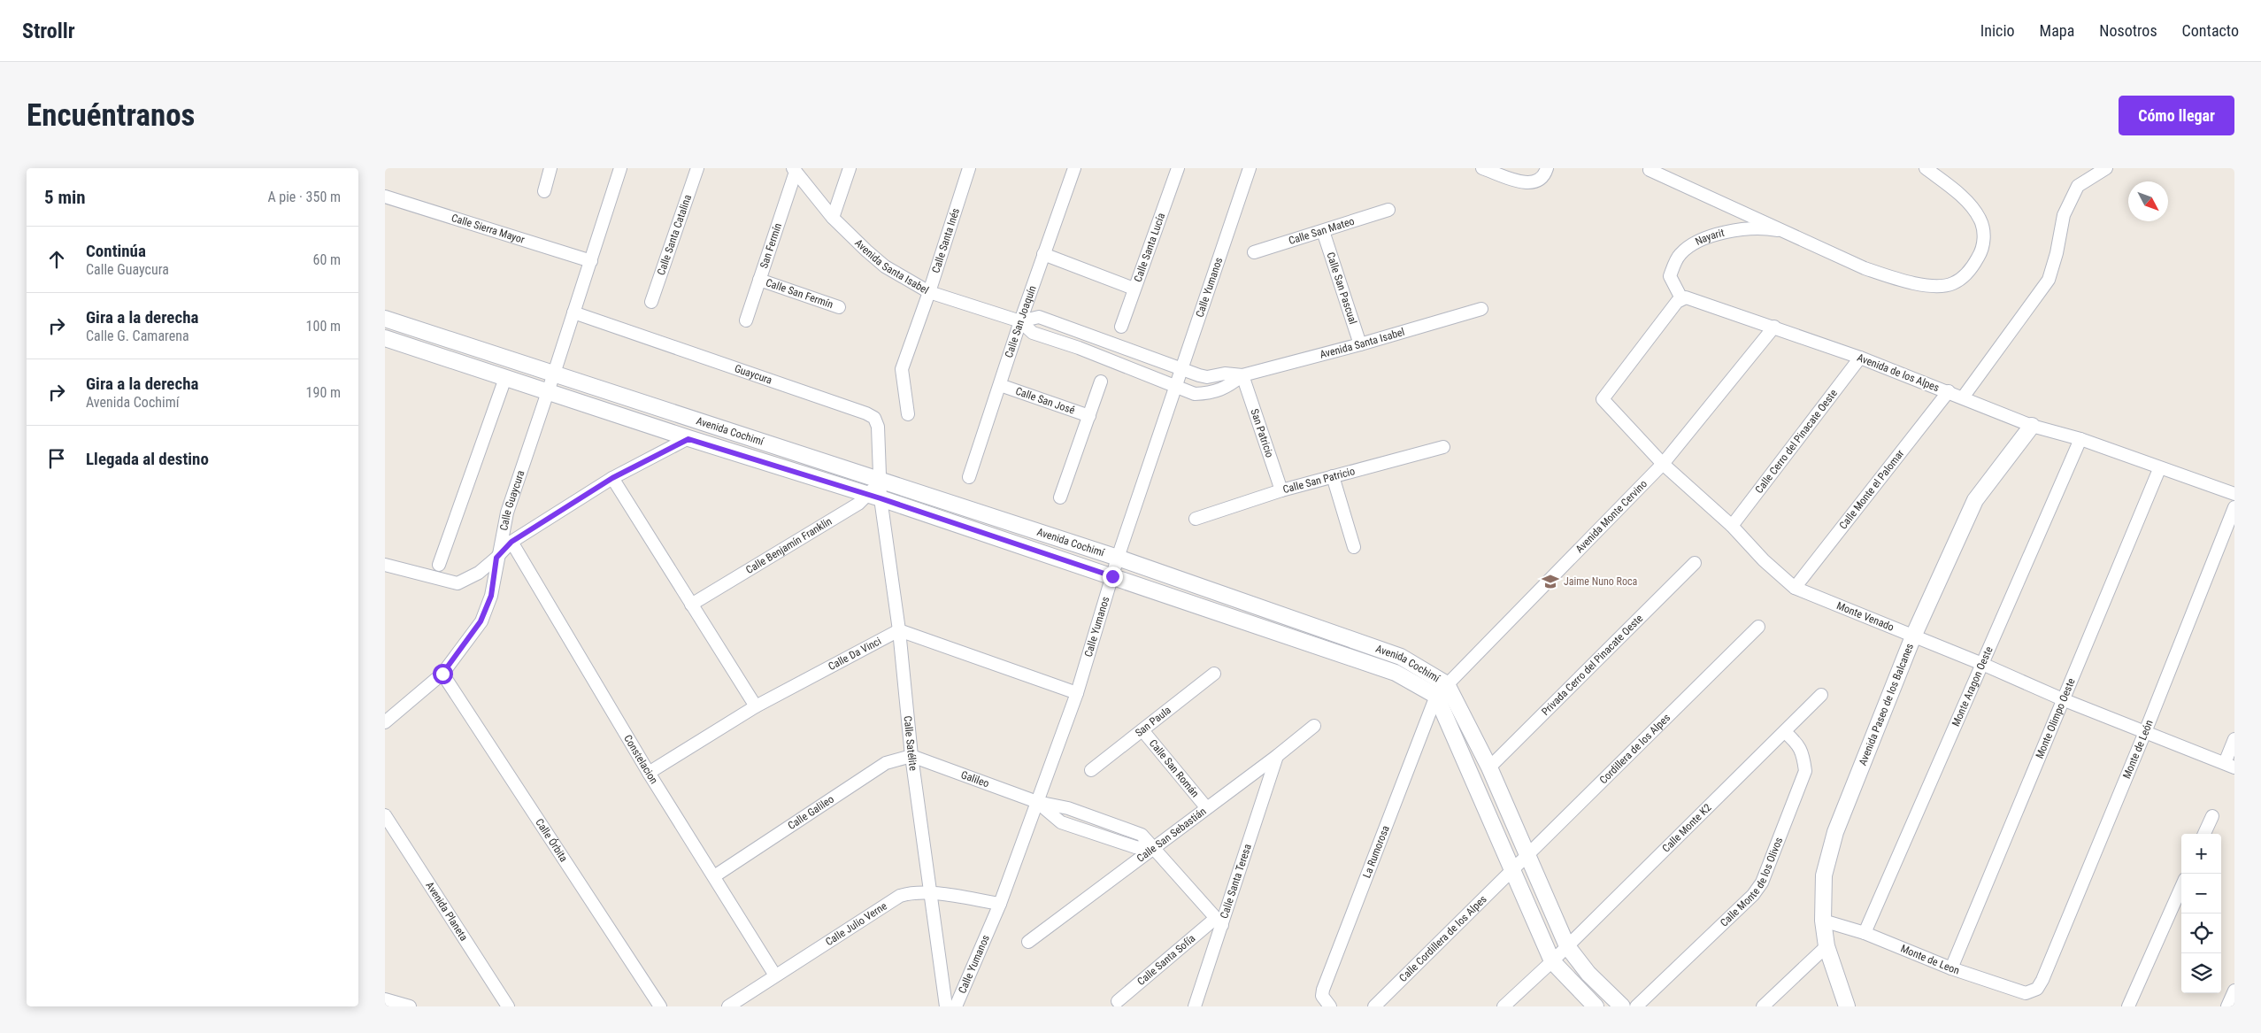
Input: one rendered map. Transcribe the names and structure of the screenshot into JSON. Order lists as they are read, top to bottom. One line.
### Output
{"streets":{"street":["Calle Sierra Mayor","Calle San Mateo","Calle Santa Catalina","Nayarit","Calle Santa Inés","San Fermín","Calle Santa Lucía","Avenida Santa Isabel","Calle Yumanos","Calle San Pascual","Calle San Fermín","Calle San Joaquín","Avenida de los Alpes","Guaycura","Calle San José","Avenida Cochimí","San Patricio","Calle Cerro del Pinacate Oeste","Calle San Patricio","Calle Monte el Palomar","Calle Guaycura","Avenida Monte Cervino","Calle Benjamín Franklin","Monte Venado","Calle Da Vinci","Privada Cerro del Pinacate Oeste","Monte Aragon Oeste","Avenida Paseo de los Balcanes","Monte Olimpo Oeste","San Paula","Calle Satélite","Cordillera de los Alpes","Monte de León","Constelacion","Calle San Román","Galileo","Calle Galileo","Calle Monte K2","Calle San Sebastián","Calle Órbita","La Rumorosa","Calle Monte de los Olivos","Calle Santa Teresa","Avenida Planeta","Calle Julio Verne","Calle Cordillera de los Alpes","Calle Santa Sofía","Monte de Leon"]},"crossings":[["Calle San Mateo","Calle San Pascual"],["Nayarit","Avenida de los Alpes"],["Nayarit","Monte Venado"],["Calle Santa Inés","Avenida Santa Isabel"],["San Fermín","Avenida Santa Isabel"],["San Fermín","Calle San Fermín"],["Avenida Santa Isabel","Calle Yumanos"],["Avenida Santa Isabel","Calle San Pascual"],["Avenida Santa Isabel","Calle San Joaquín"],["Avenida Santa Isabel","San Patricio"],["Calle Yumanos","Avenida Cochimí"],["Calle Yumanos","Galileo"],["Calle Yumanos","Calle Julio Verne"],["Calle San Joaquín","Calle San José"],["Avenida de los Alpes","Calle Cerro del Pinacate Oeste"],["Avenida de los Alpes","Calle Monte el Palomar"],["Avenida de los Alpes","Avenida Monte Cervino"],["Avenida de los Alpes","Monte Venado"],["Avenida de los Alpes","Monte Aragon Oeste"],["Avenida de los Alpes","Avenida Paseo de los Balcanes"],["Avenida de los Alpes","Monte Olimpo Oeste"],["Guaycura","Avenida Cochimí"],["Guaycura","Calle Guaycura"],["Guaycura","Calle Benjamín Franklin"],["Avenida Cochimí","Calle Guaycura"],["Avenida Cochimí","Avenida Monte Cervino"],["Avenida Cochimí","Calle Benjamín Franklin"],["Avenida Cochimí","Privada Cerro del Pinacate Oeste"],["Avenida Cochimí","Calle Satélite"],["Avenida Cochimí","Cordillera de los Alpes"],["Avenida Cochimí","Calle Monte K2"],["Avenida Cochimí","La Rumorosa"],["Avenida Cochimí","Calle Cordillera de los Alpes"],["San Patricio","Calle San Patricio"],["Calle Cerro del Pinacate Oeste","Monte Venado"],["Calle Monte el Palomar","Monte Venado"],["Calle Guaycura","Calle Órbita"],["Avenida Monte Cervino","Monte Venado"],["Avenida Monte Cervino","La Rumorosa"],["Calle Benjamín Franklin","Calle Satélite"],["Monte Venado","Monte Aragon Oeste"],["Monte Venado","Avenida Paseo de los Balcanes"],["Monte Venado","Monte Olimpo Oeste"],["Monte Venado","Monte de León"],["Calle Da Vinci","Calle Satélite"],["Calle Da Vinci","Constelacion"],["Monte Aragon Oeste","Monte de Leon"],["Avenida Paseo de los Balcanes","Monte de Leon"],["Monte Olimpo Oeste","Monte de Leon"],["San Paula","Calle San Román"],["Calle Satélite","Galileo"],["Calle Satélite","Calle Galileo"],["Calle Satélite","Calle Julio Verne"],["Cordillera de los Alpes","Calle Cordillera de los Alpes"],["Monte de León","Monte de Leon"],["Constelacion","Calle Galileo"],["Constelacion","Calle Julio Verne"],["Calle San Román","Calle San Sebastián"],["Galileo","Calle Galileo"],["Galileo","Calle San Sebastián"],["Calle Monte K2","Calle Monte de los Olivos"],["Calle San Sebastián","Calle Santa Teresa"],["Calle Santa Teresa","Calle Santa Sofía"]],"places":{"school or university":["Jaime Nuno Roca"]},"north":"bottom right","page":{"header":"Strollr","nav":["Inicio","Mapa","Nosotros","Contacto"],"buttons":"Cómo llegar","title":"Encuéntranos","heading":["5 min","A pie · 350 m"],"list":[["Continúa","Calle Guaycura","60 m"],["Gira a la derecha","Calle G. Camarena","100 m"],["Gira a la derecha","Avenida Cochimí","190 m"],"Llegada al destino"],"map_buttons":["+","−"]}}
